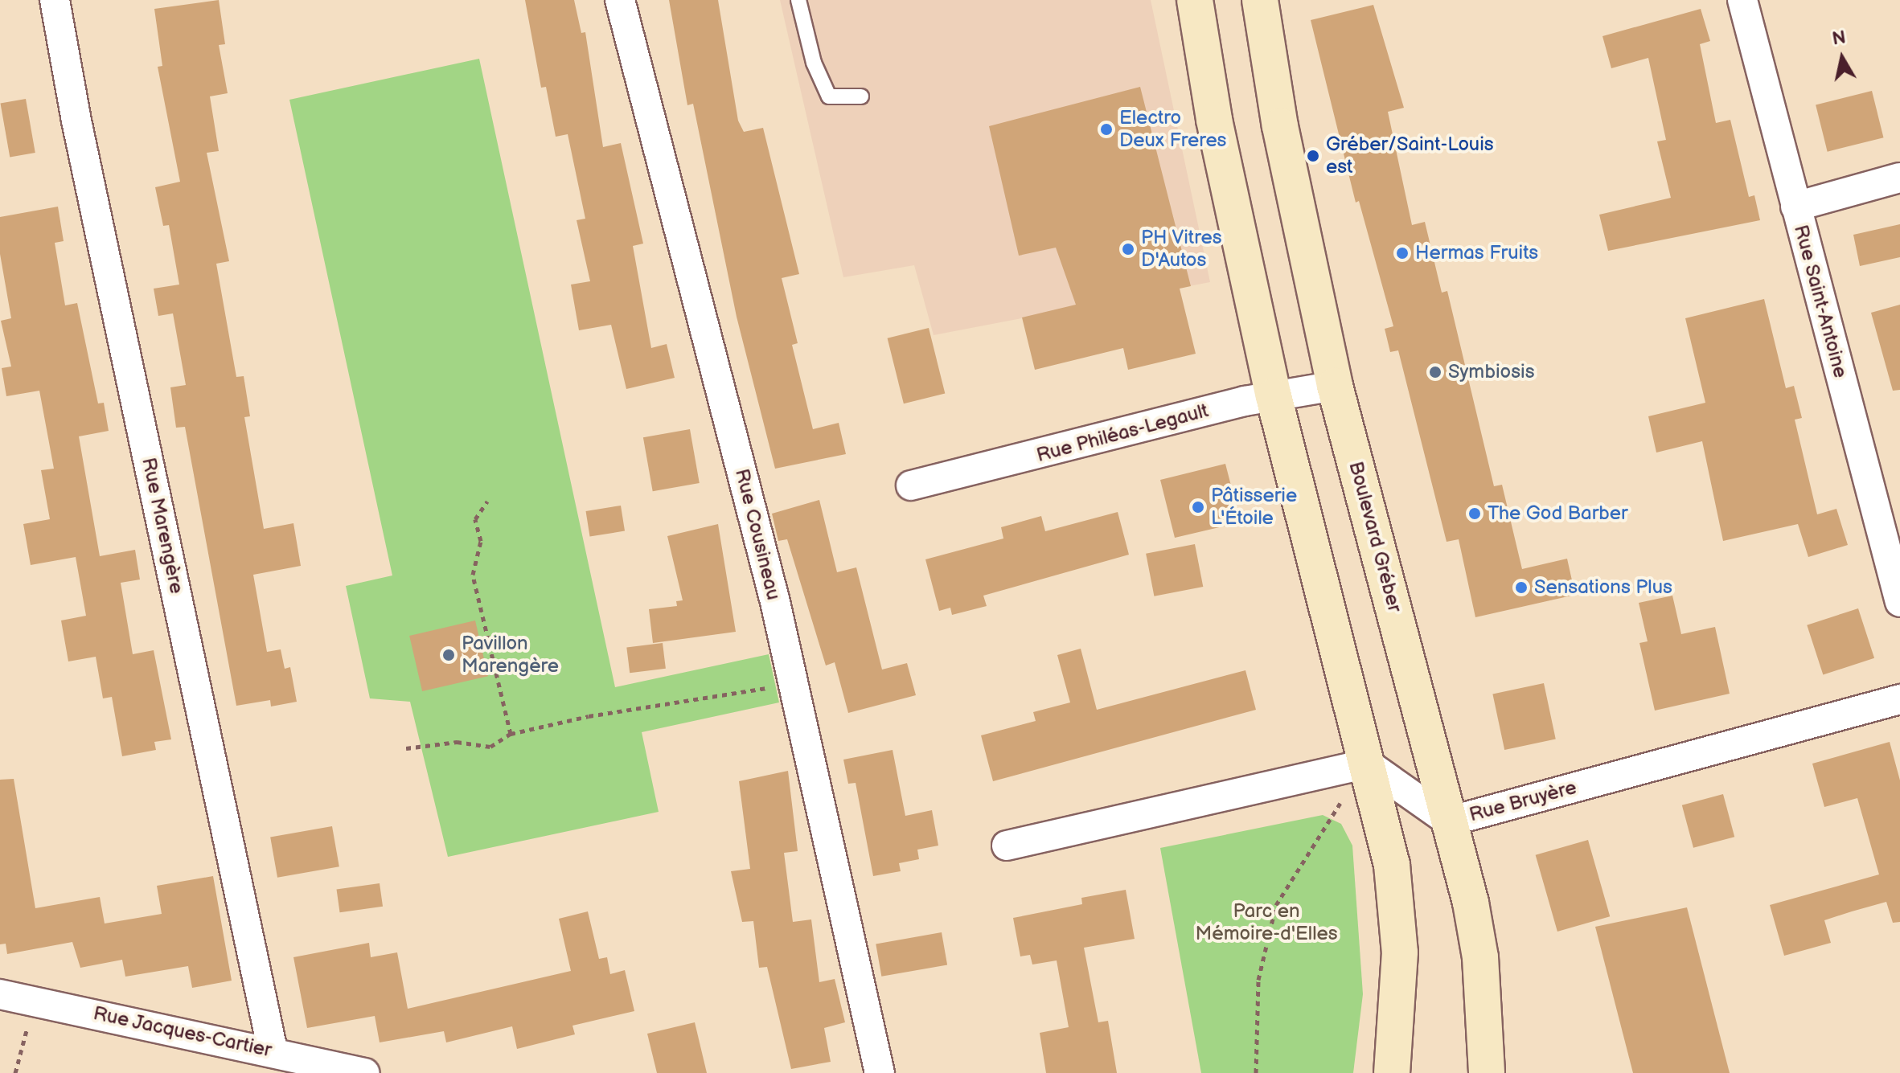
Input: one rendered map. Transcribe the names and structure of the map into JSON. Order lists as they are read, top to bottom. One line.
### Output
{"streets":{"main road":["Boulevard Gréber"],"street":["Rue Saint-Antoine","Rue Philéas-Legault","Rue Marengère","Rue Cousineau","Rue Bruyère","Rue Jacques-Cartier"]},"crossings":[["Rue Philéas-Legault","Boulevard Gréber"],["Rue Marengère","Rue Jacques-Cartier"],["Boulevard Gréber","Rue Bruyère"]],"parks":["Parc en Mémoire-d'Elles"],"places":["Electro Deux Freres","Gréber/Saint-Louis est","PH Vitres D'Autos","Hermas Fruits","Symbiosis","Pâtisserie L'Étoile","The God Barber","Sensations Plus","Pavillon Marengère"],"north":"top"}
